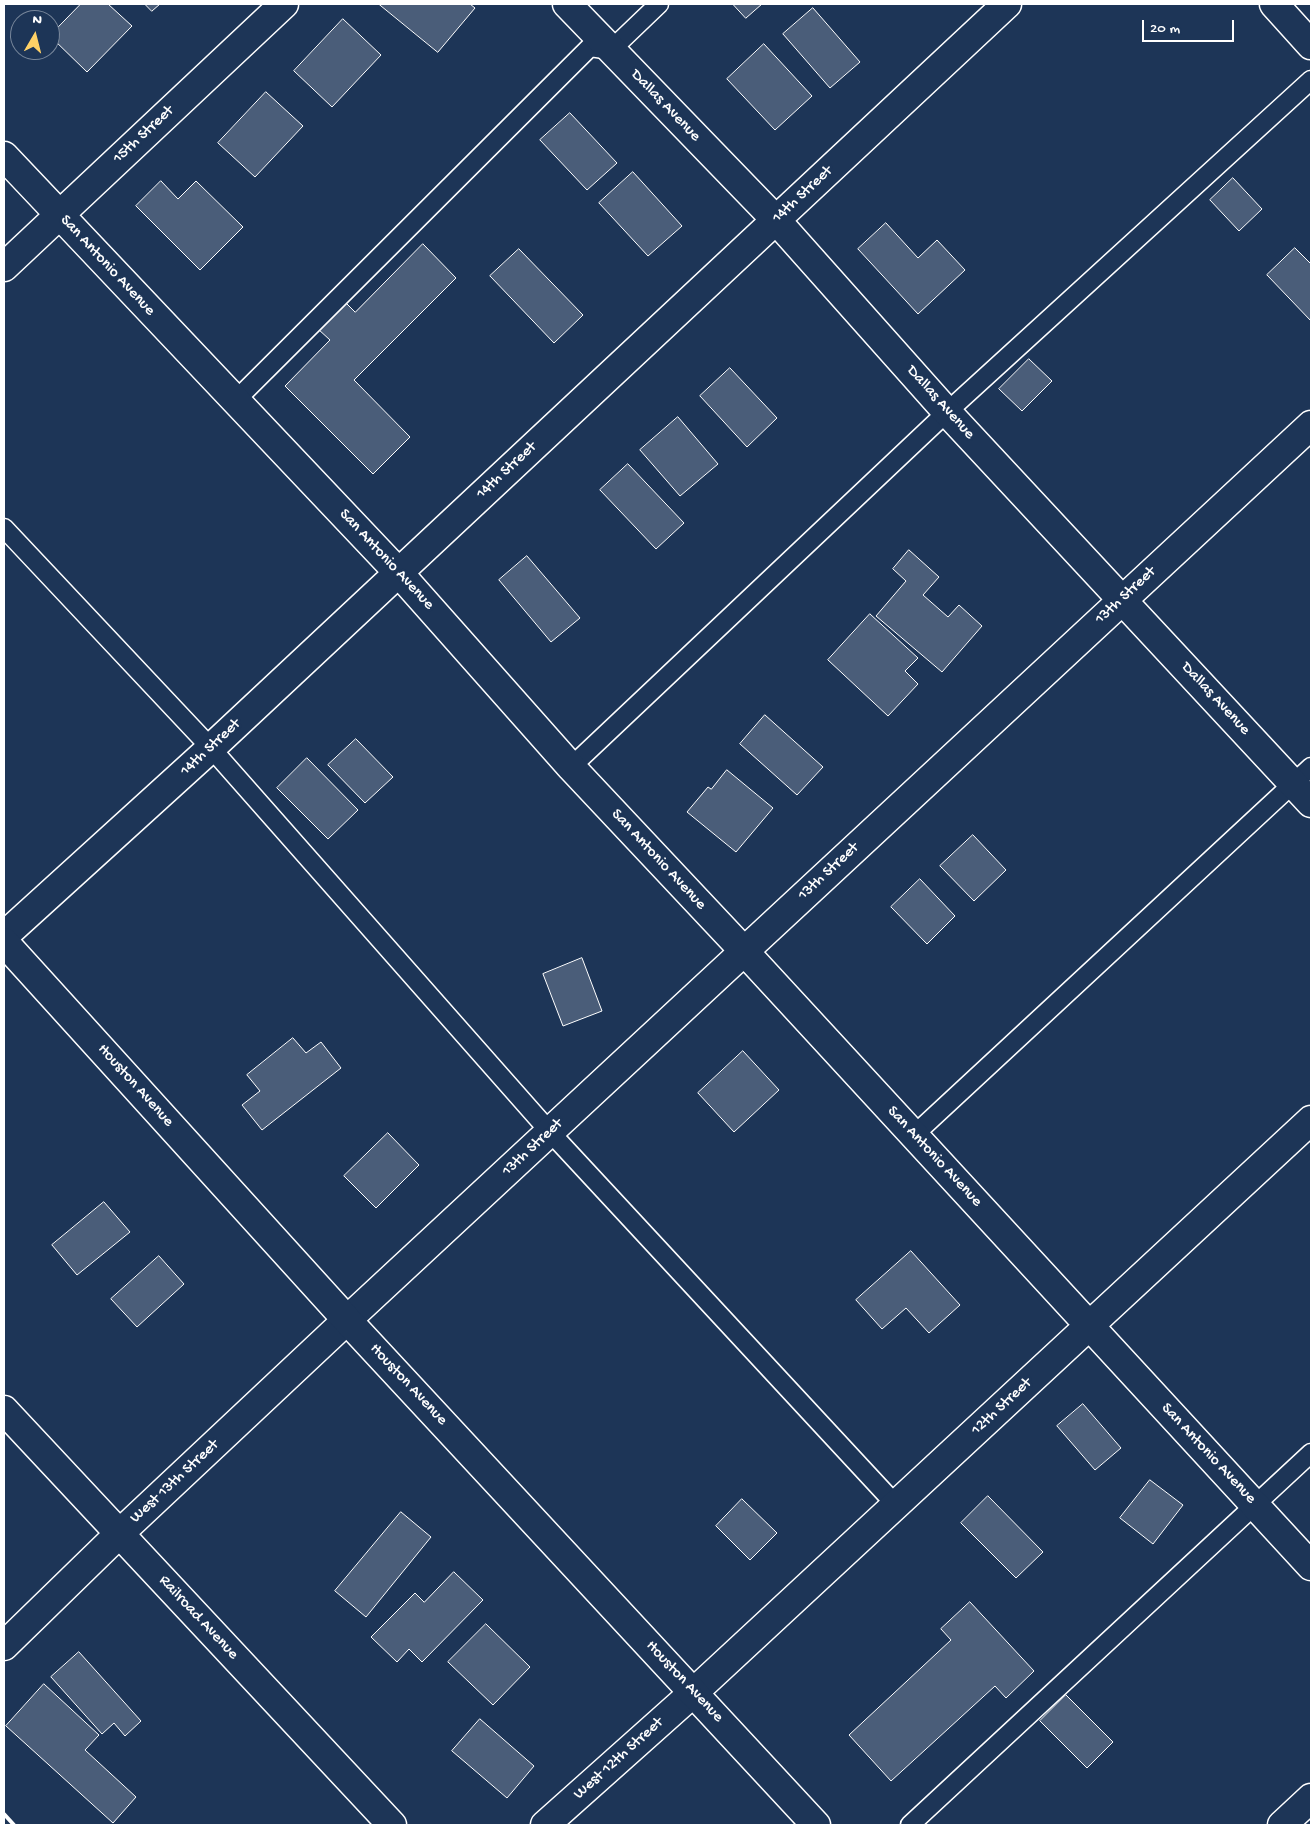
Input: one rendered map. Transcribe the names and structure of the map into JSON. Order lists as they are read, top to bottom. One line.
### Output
{"streets":{"street":["Dallas Avenue","15th Street","14th Street","San Antonio Avenue","13th Street","Houston Avenue","12th Street","West 13th Street","Railroad Avenue","West 12th Street"]},"crossings":[["Dallas Avenue","14th Street"],["Dallas Avenue","13th Street"],["15th Street","San Antonio Avenue"],["14th Street","San Antonio Avenue"],["San Antonio Avenue","13th Street"],["San Antonio Avenue","12th Street"],["13th Street","Houston Avenue"],["13th Street","West 13th Street"],["Houston Avenue","12th Street"],["Houston Avenue","West 13th Street"],["Houston Avenue","West 12th Street"],["12th Street","West 12th Street"],["West 13th Street","Railroad Avenue"]],"scale_bar":"20 m","north":"top"}
